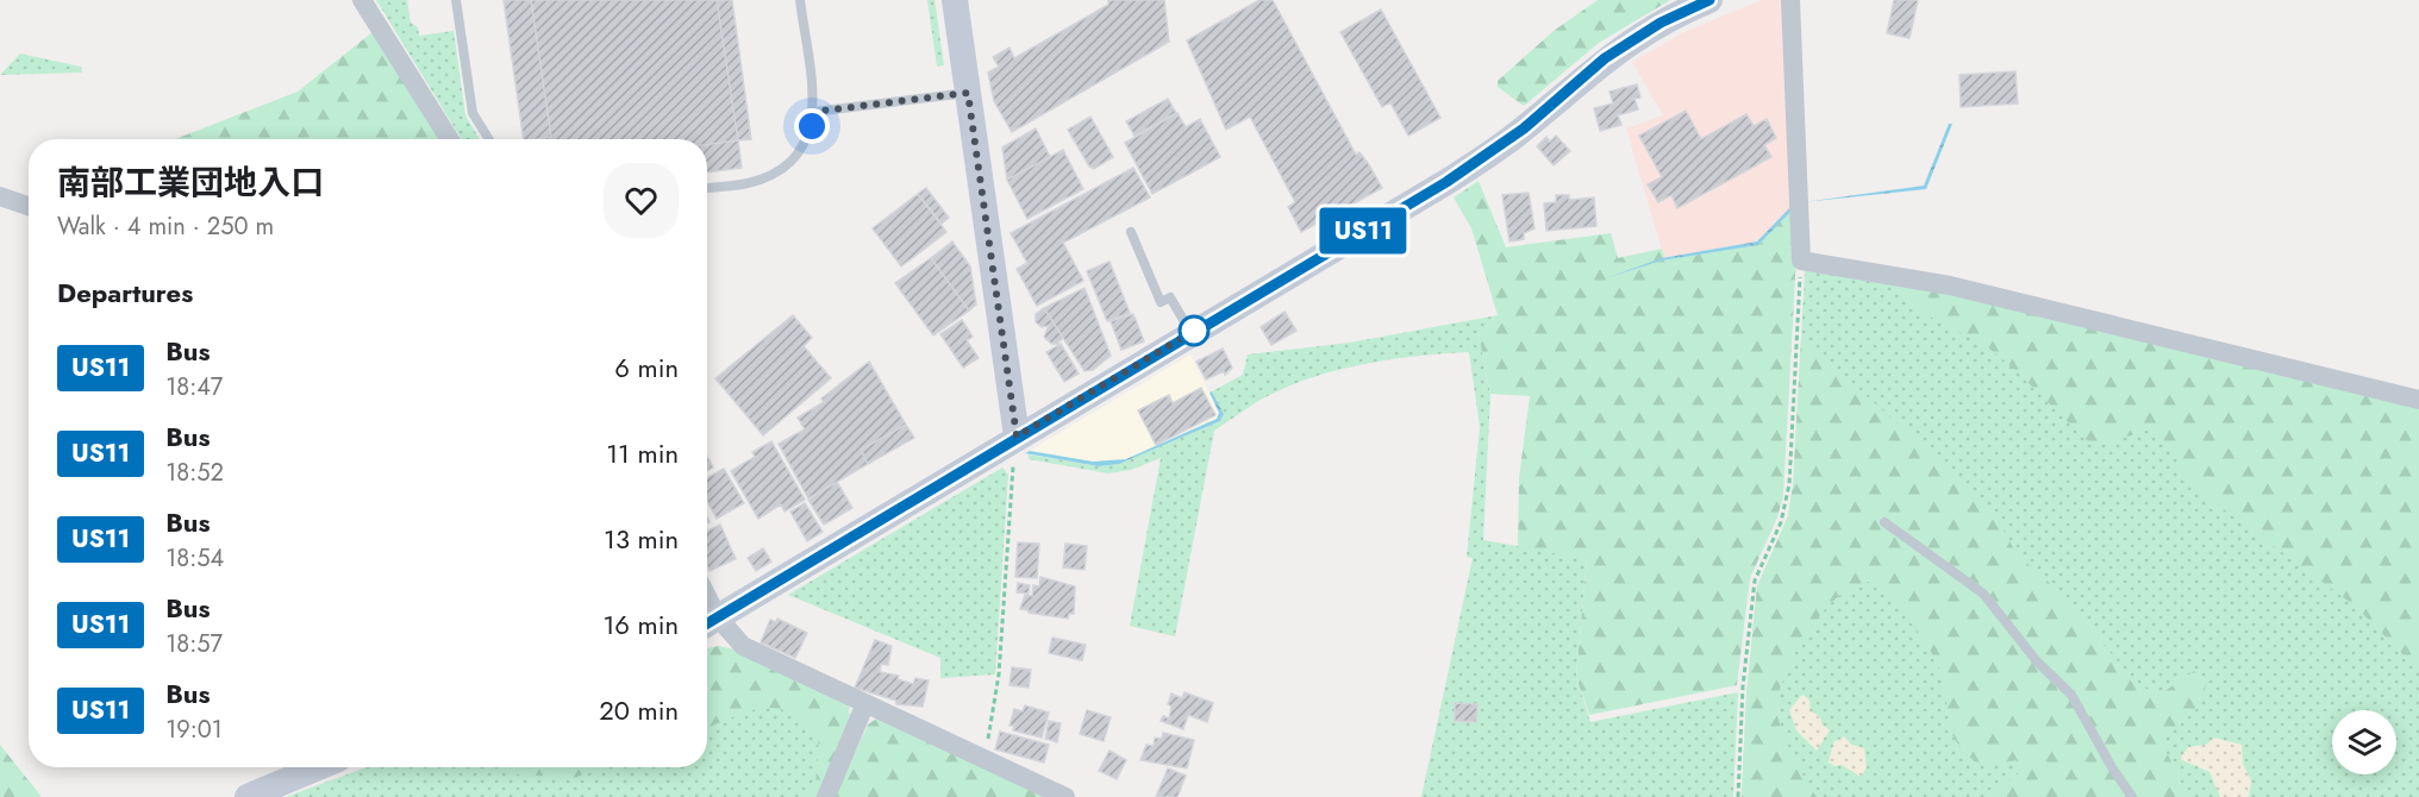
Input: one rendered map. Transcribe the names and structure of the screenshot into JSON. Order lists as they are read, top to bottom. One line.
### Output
{"lines":["bus line US11"],"page":{"on_map":"US11","heading":[["南部工業団地入口","Walk · 4 min · 250 m"],"Departures"],"list":[{"mark":"US11","name":"Bus","note":"18:47","value":"6 min"},{"mark":"US11","name":"Bus","note":"18:52","value":"11 min"},{"mark":"US11","name":"Bus","note":"18:54","value":"13 min"},{"mark":"US11","name":"Bus","note":"18:57","value":"16 min"},{"mark":"US11","name":"Bus","note":"19:01","value":"20 min"}]}}
